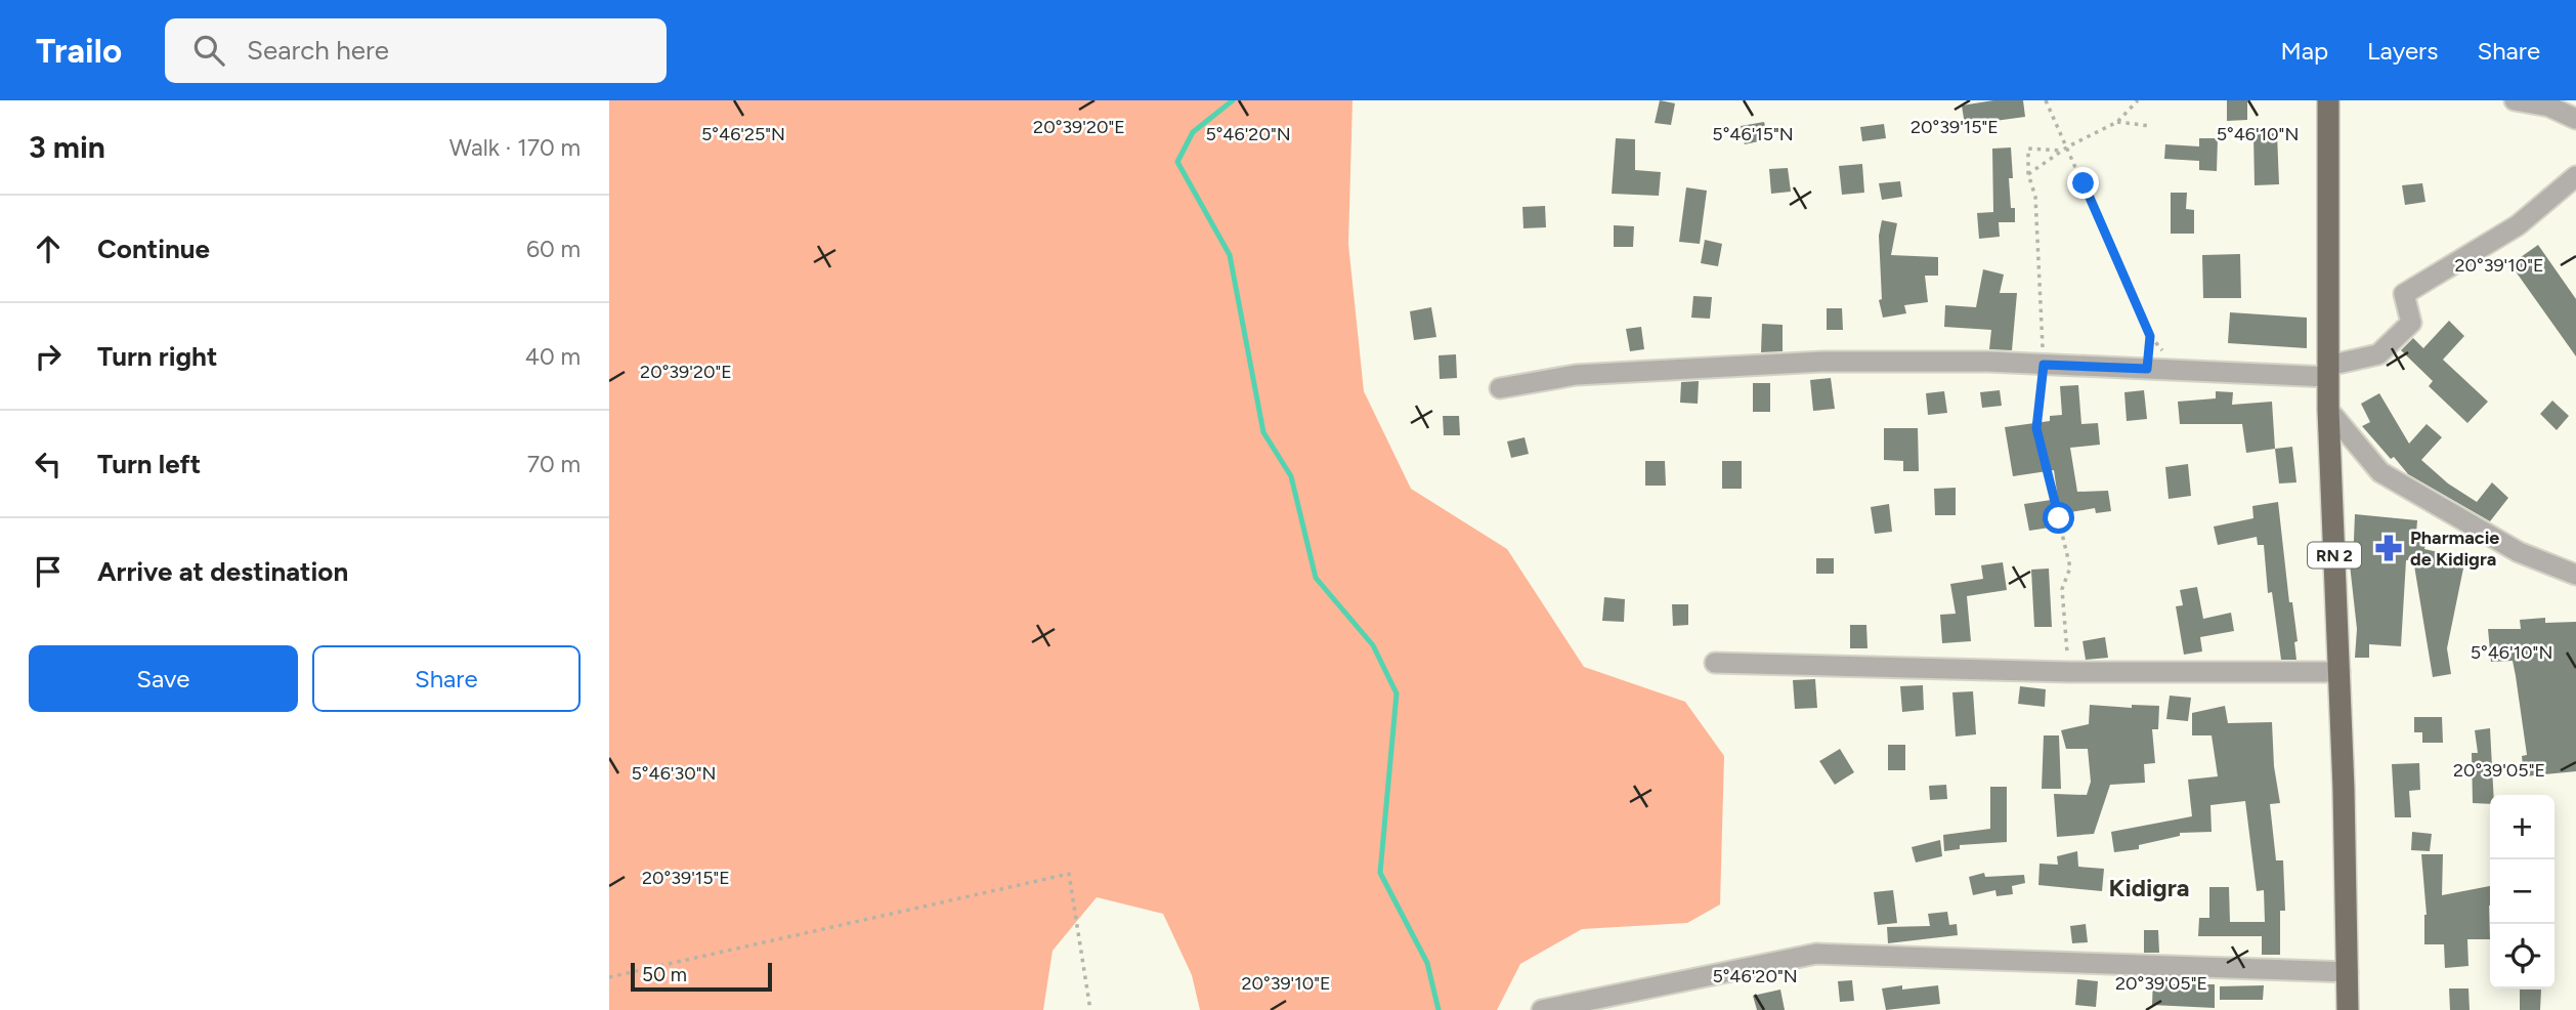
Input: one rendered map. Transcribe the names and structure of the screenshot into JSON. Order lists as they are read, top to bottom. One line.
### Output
{"streets":{"main road":["RN 2"]},"districts":["Kidigra"],"places":{"pharmacy":["Pharmacie de Kidigra"]},"scale_bar":"50 m","page":{"header":"Trailo","search":"Search here","nav":["Map","Layers","Share"],"heading":["3 min","Walk · 170 m"],"list":[["Continue","60 m"],["Turn right","40 m"],["Turn left","70 m"],"Arrive at destination"],"buttons":["Save","Share"],"map_buttons":["+","−"],"scale":"50 m"},"coordinates":["20°39'20\"E","20°39'15\"E","5°46'20\"N","5°46'15\"N","5°46'10\"N","5°46'25\"N","20°39'10\"E","20°39'05\"E","5°46'30\"N"]}
